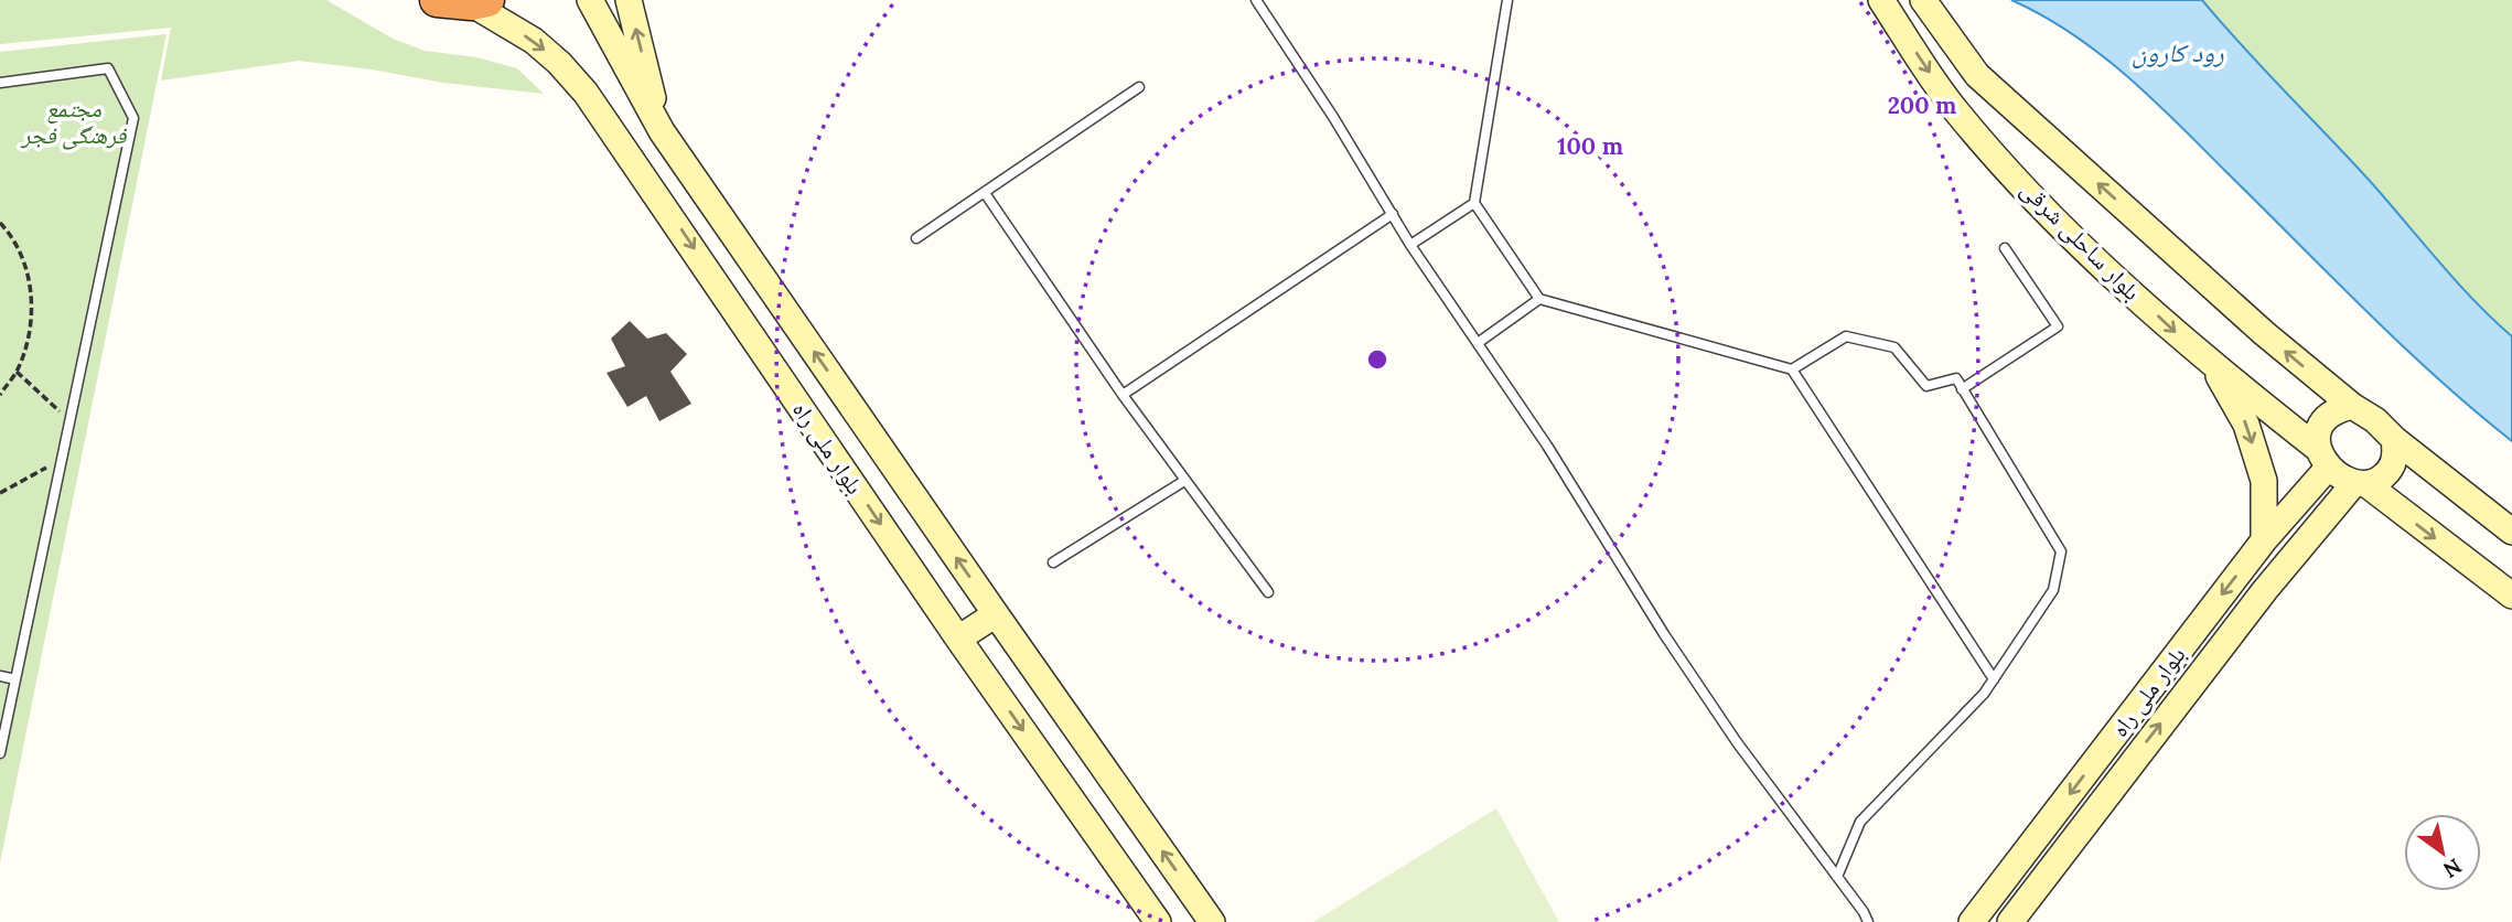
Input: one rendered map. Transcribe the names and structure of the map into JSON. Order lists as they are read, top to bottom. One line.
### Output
{"streets":{"main road":["بلوار ساحلی شرقی","بلوار ملی راه"]},"crossings":[["بلوار ساحلی شرقی","بلوار ملی راه"]],"water":["رود کارون"],"parks":["مجتمع فرهنگی فجر"],"north":"bottom right","rings":["200 m","100 m"]}
